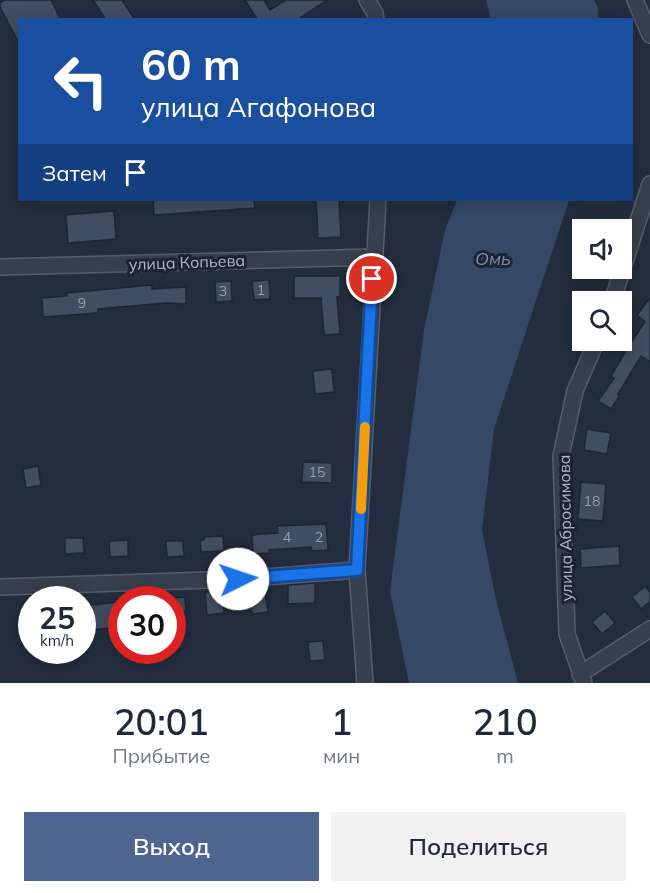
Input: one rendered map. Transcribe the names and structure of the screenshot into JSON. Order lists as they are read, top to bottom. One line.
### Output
{"streets":{"street":["улица Копьева","улица Абросимова"]},"water":["Омь"],"house_numbers":["1","3","9","15","18","4","2"],"page":{"turn":["60 m","улица Агафонова"],"then":"Затем","speed":"25 km/h","limit":"30","eta":["20:01","Прибытие","1","мин","210","m"],"buttons":["Выход","Поделиться"]}}
